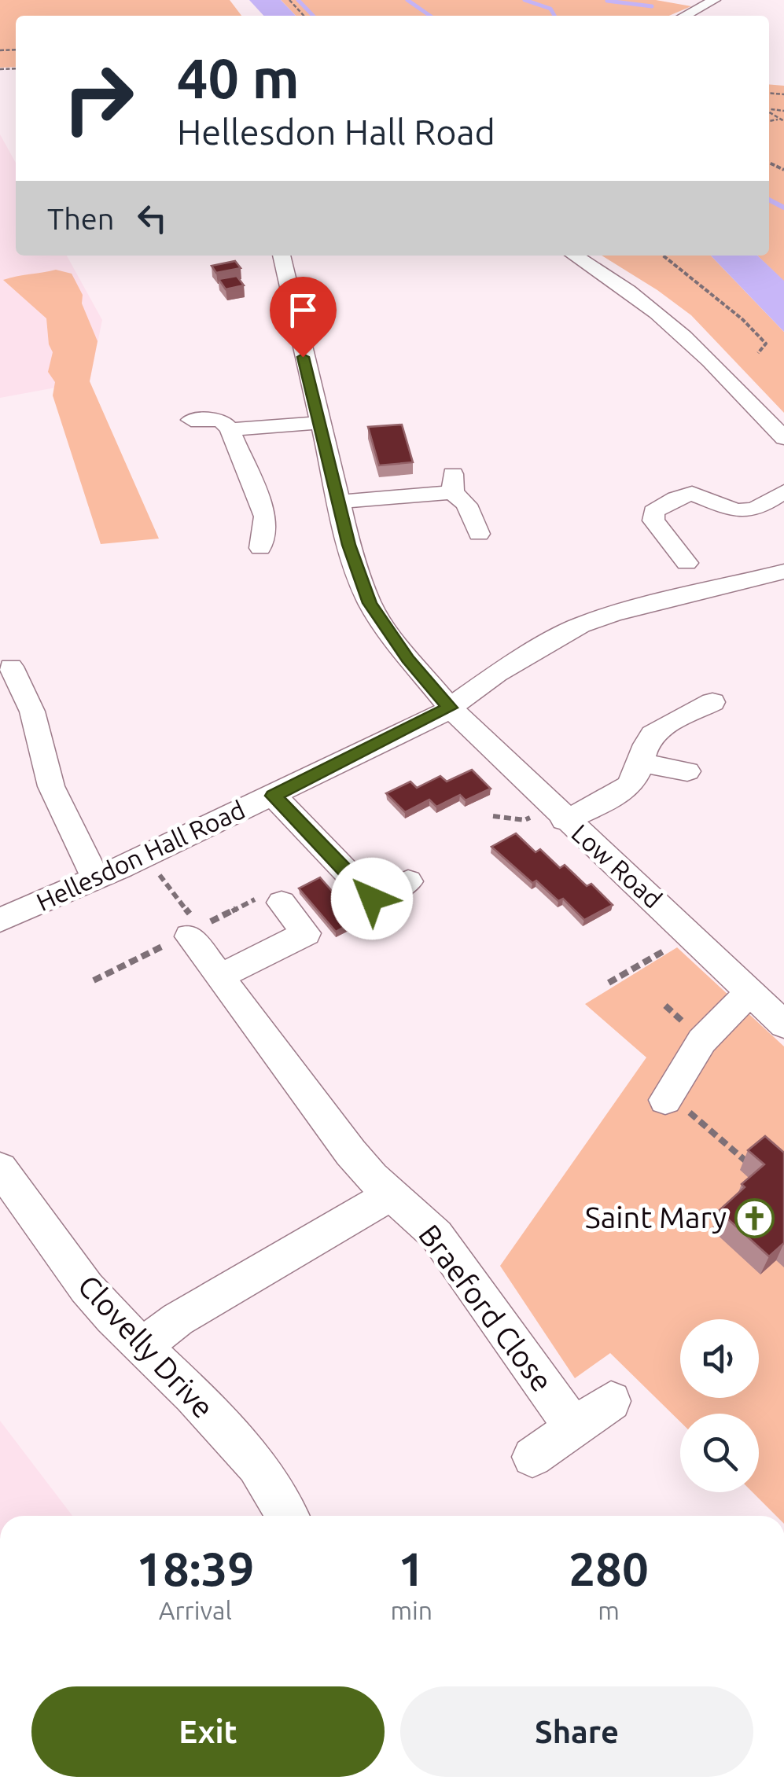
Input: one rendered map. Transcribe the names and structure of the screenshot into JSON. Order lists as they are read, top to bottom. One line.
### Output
{"streets":{"street":["Hellesdon Hall Road","Low Road","Braeford Close","Clovelly Drive"]},"crossings":[["Hellesdon Hall Road","Low Road"]],"places":{"church":["Saint Mary"]},"page":{"turn":["40 m","Hellesdon Hall Road"],"then":"Then","eta":["18:39","Arrival","1","min","280","m"],"buttons":["Exit","Share"]}}
